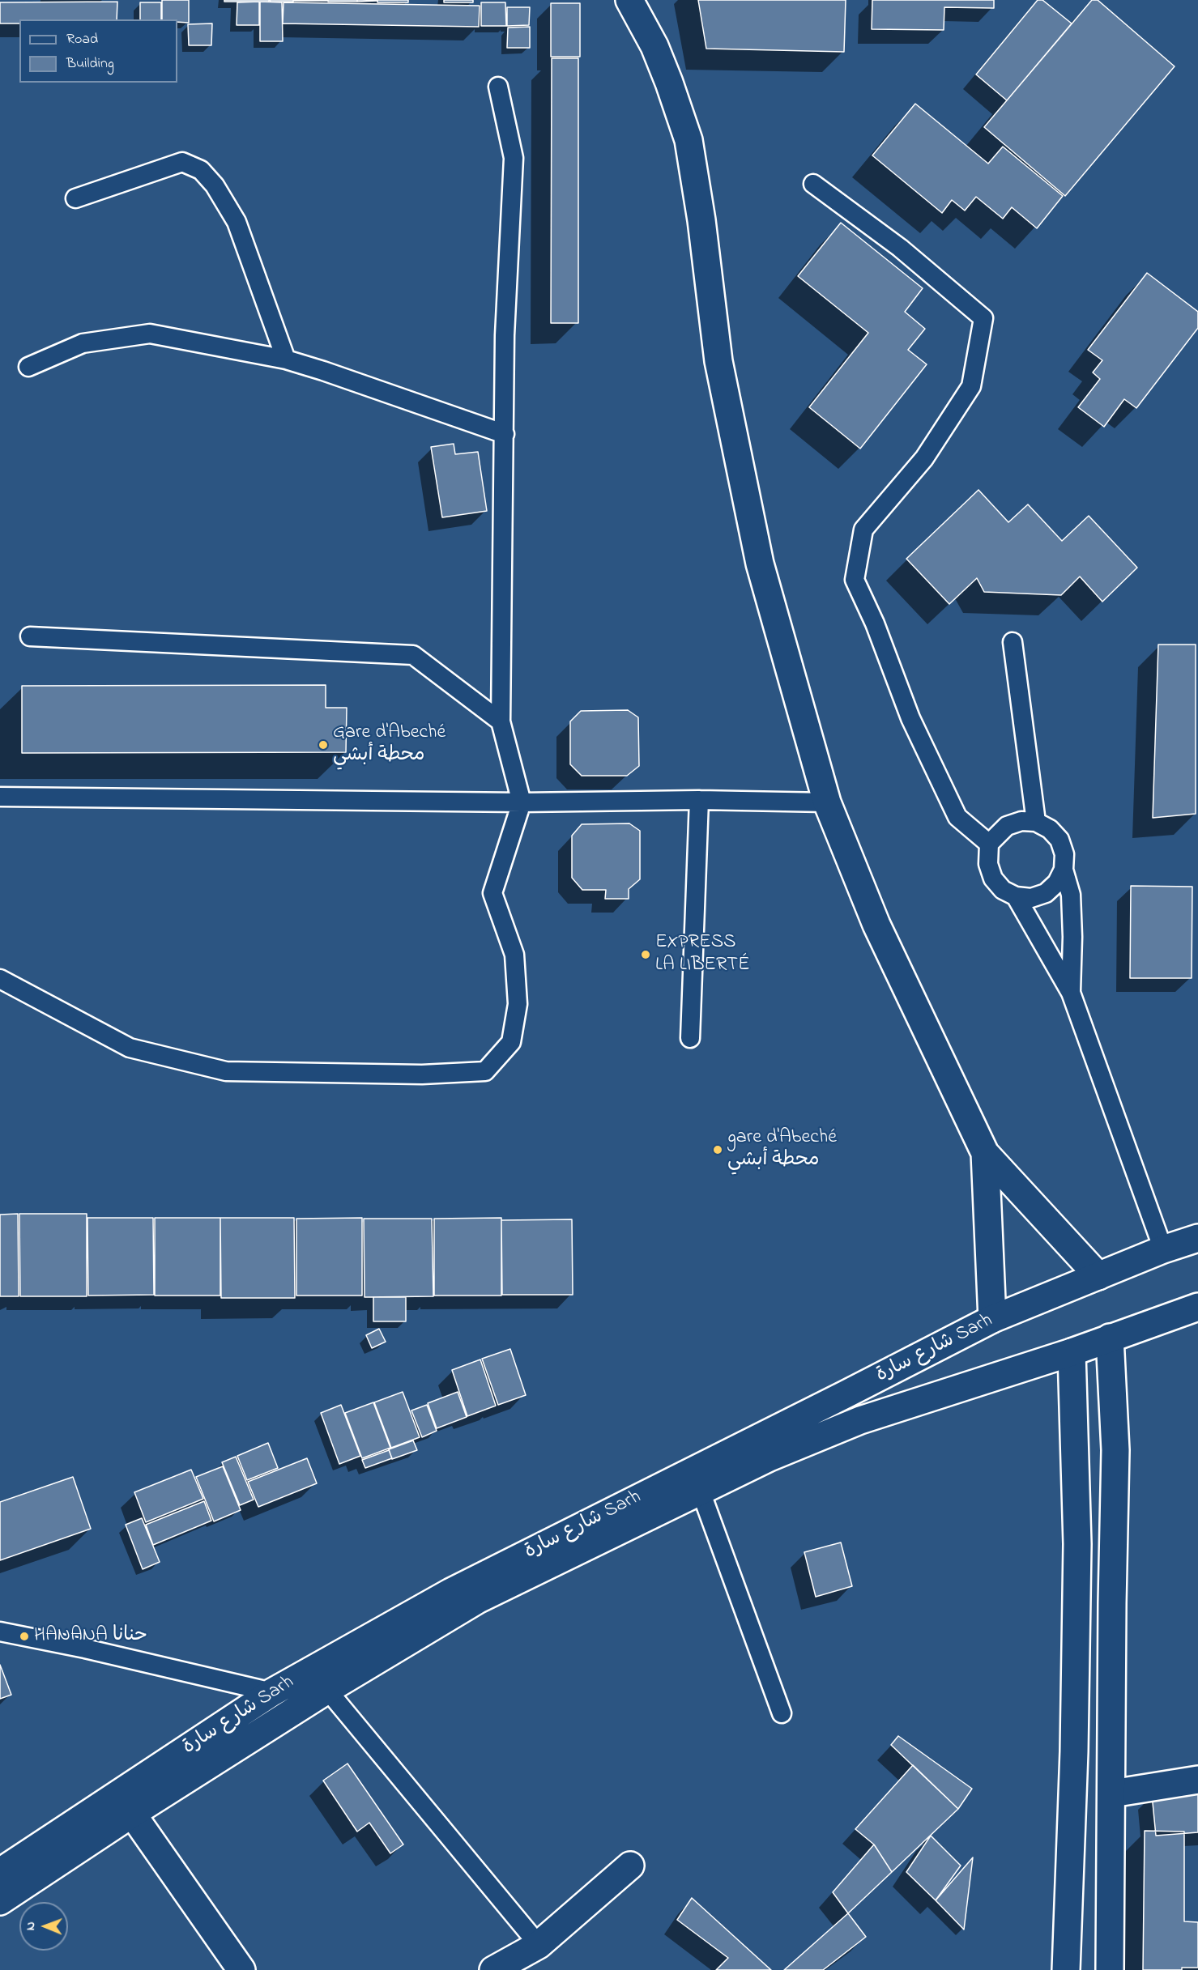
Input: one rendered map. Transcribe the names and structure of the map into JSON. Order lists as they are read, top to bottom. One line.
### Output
{"streets":{"main road":["شارع سارة Sarh"]},"places":["Gare d'Abeché محطة أبشي","EXPRESS LA LIBERTÉ","gare d'Abeché محطة أبشي","HANANA حنانا"],"legend":["Road","Building"],"north":"left"}
